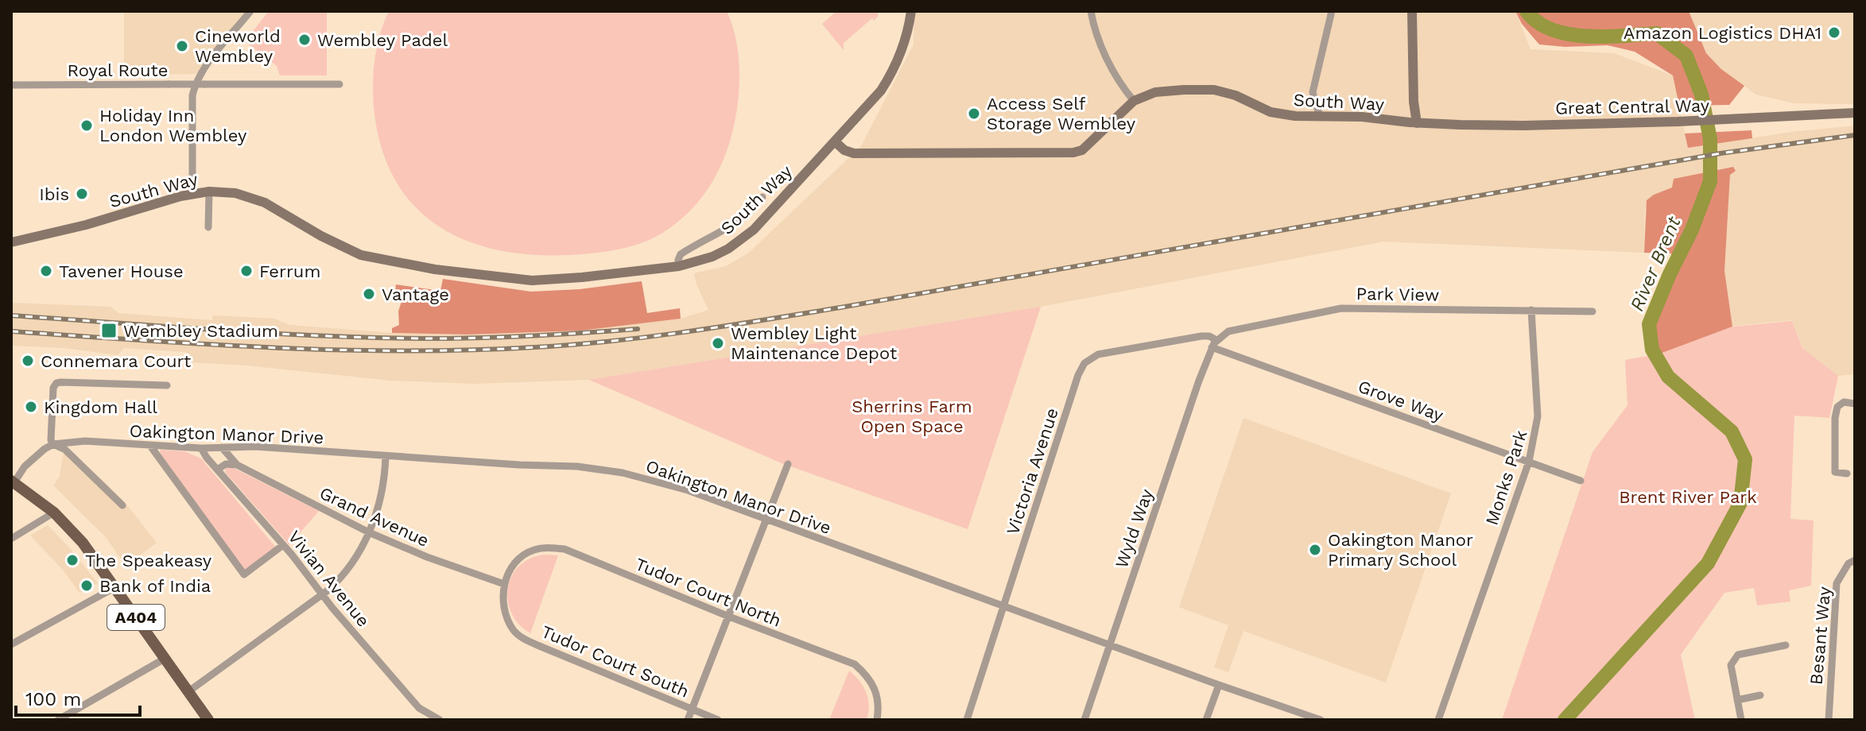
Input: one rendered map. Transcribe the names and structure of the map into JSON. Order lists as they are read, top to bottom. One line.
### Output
{"streets":{"main road":["South Way","Great Central Way","A404"],"street":["Royal Route","Park View","Grove Way","Oakington Manor Drive","Victoria Avenue","Monks Park","Grand Avenue","Wyld Way","Vivian Avenue","Tudor Court North","Besant Way","Tudor Court South"]},"crossings":[["South Way","Great Central Way"],["Park View","Grove Way"],["Park View","Victoria Avenue"],["Park View","Monks Park"],["Park View","Wyld Way"],["Grove Way","Victoria Avenue"],["Grove Way","Monks Park"],["Grove Way","Wyld Way"],["Oakington Manor Drive","Victoria Avenue"],["Oakington Manor Drive","Grand Avenue"],["Oakington Manor Drive","Wyld Way"],["Oakington Manor Drive","Vivian Avenue"],["Victoria Avenue","Wyld Way"],["Grand Avenue","Tudor Court North"],["Grand Avenue","Tudor Court South"],["Tudor Court North","Tudor Court South"]],"water":["River Brent"],"parks":["Sherrins Farm Open Space","Brent River Park"],"places":{"other":["Amazon Logistics DHA1","Wembley Padel","Cineworld Wembley","Access Self Storage Wembley","Holiday Inn London Wembley","Ibis","Tavener House","Ferrum","Vantage","Wembley Light Maintenance Depot","Connemara Court","Kingdom Hall","Oakington Manor Primary School","The Speakeasy","Bank of India"],"transit":["Wembley Stadium"]},"scale_bar":"100 m"}
